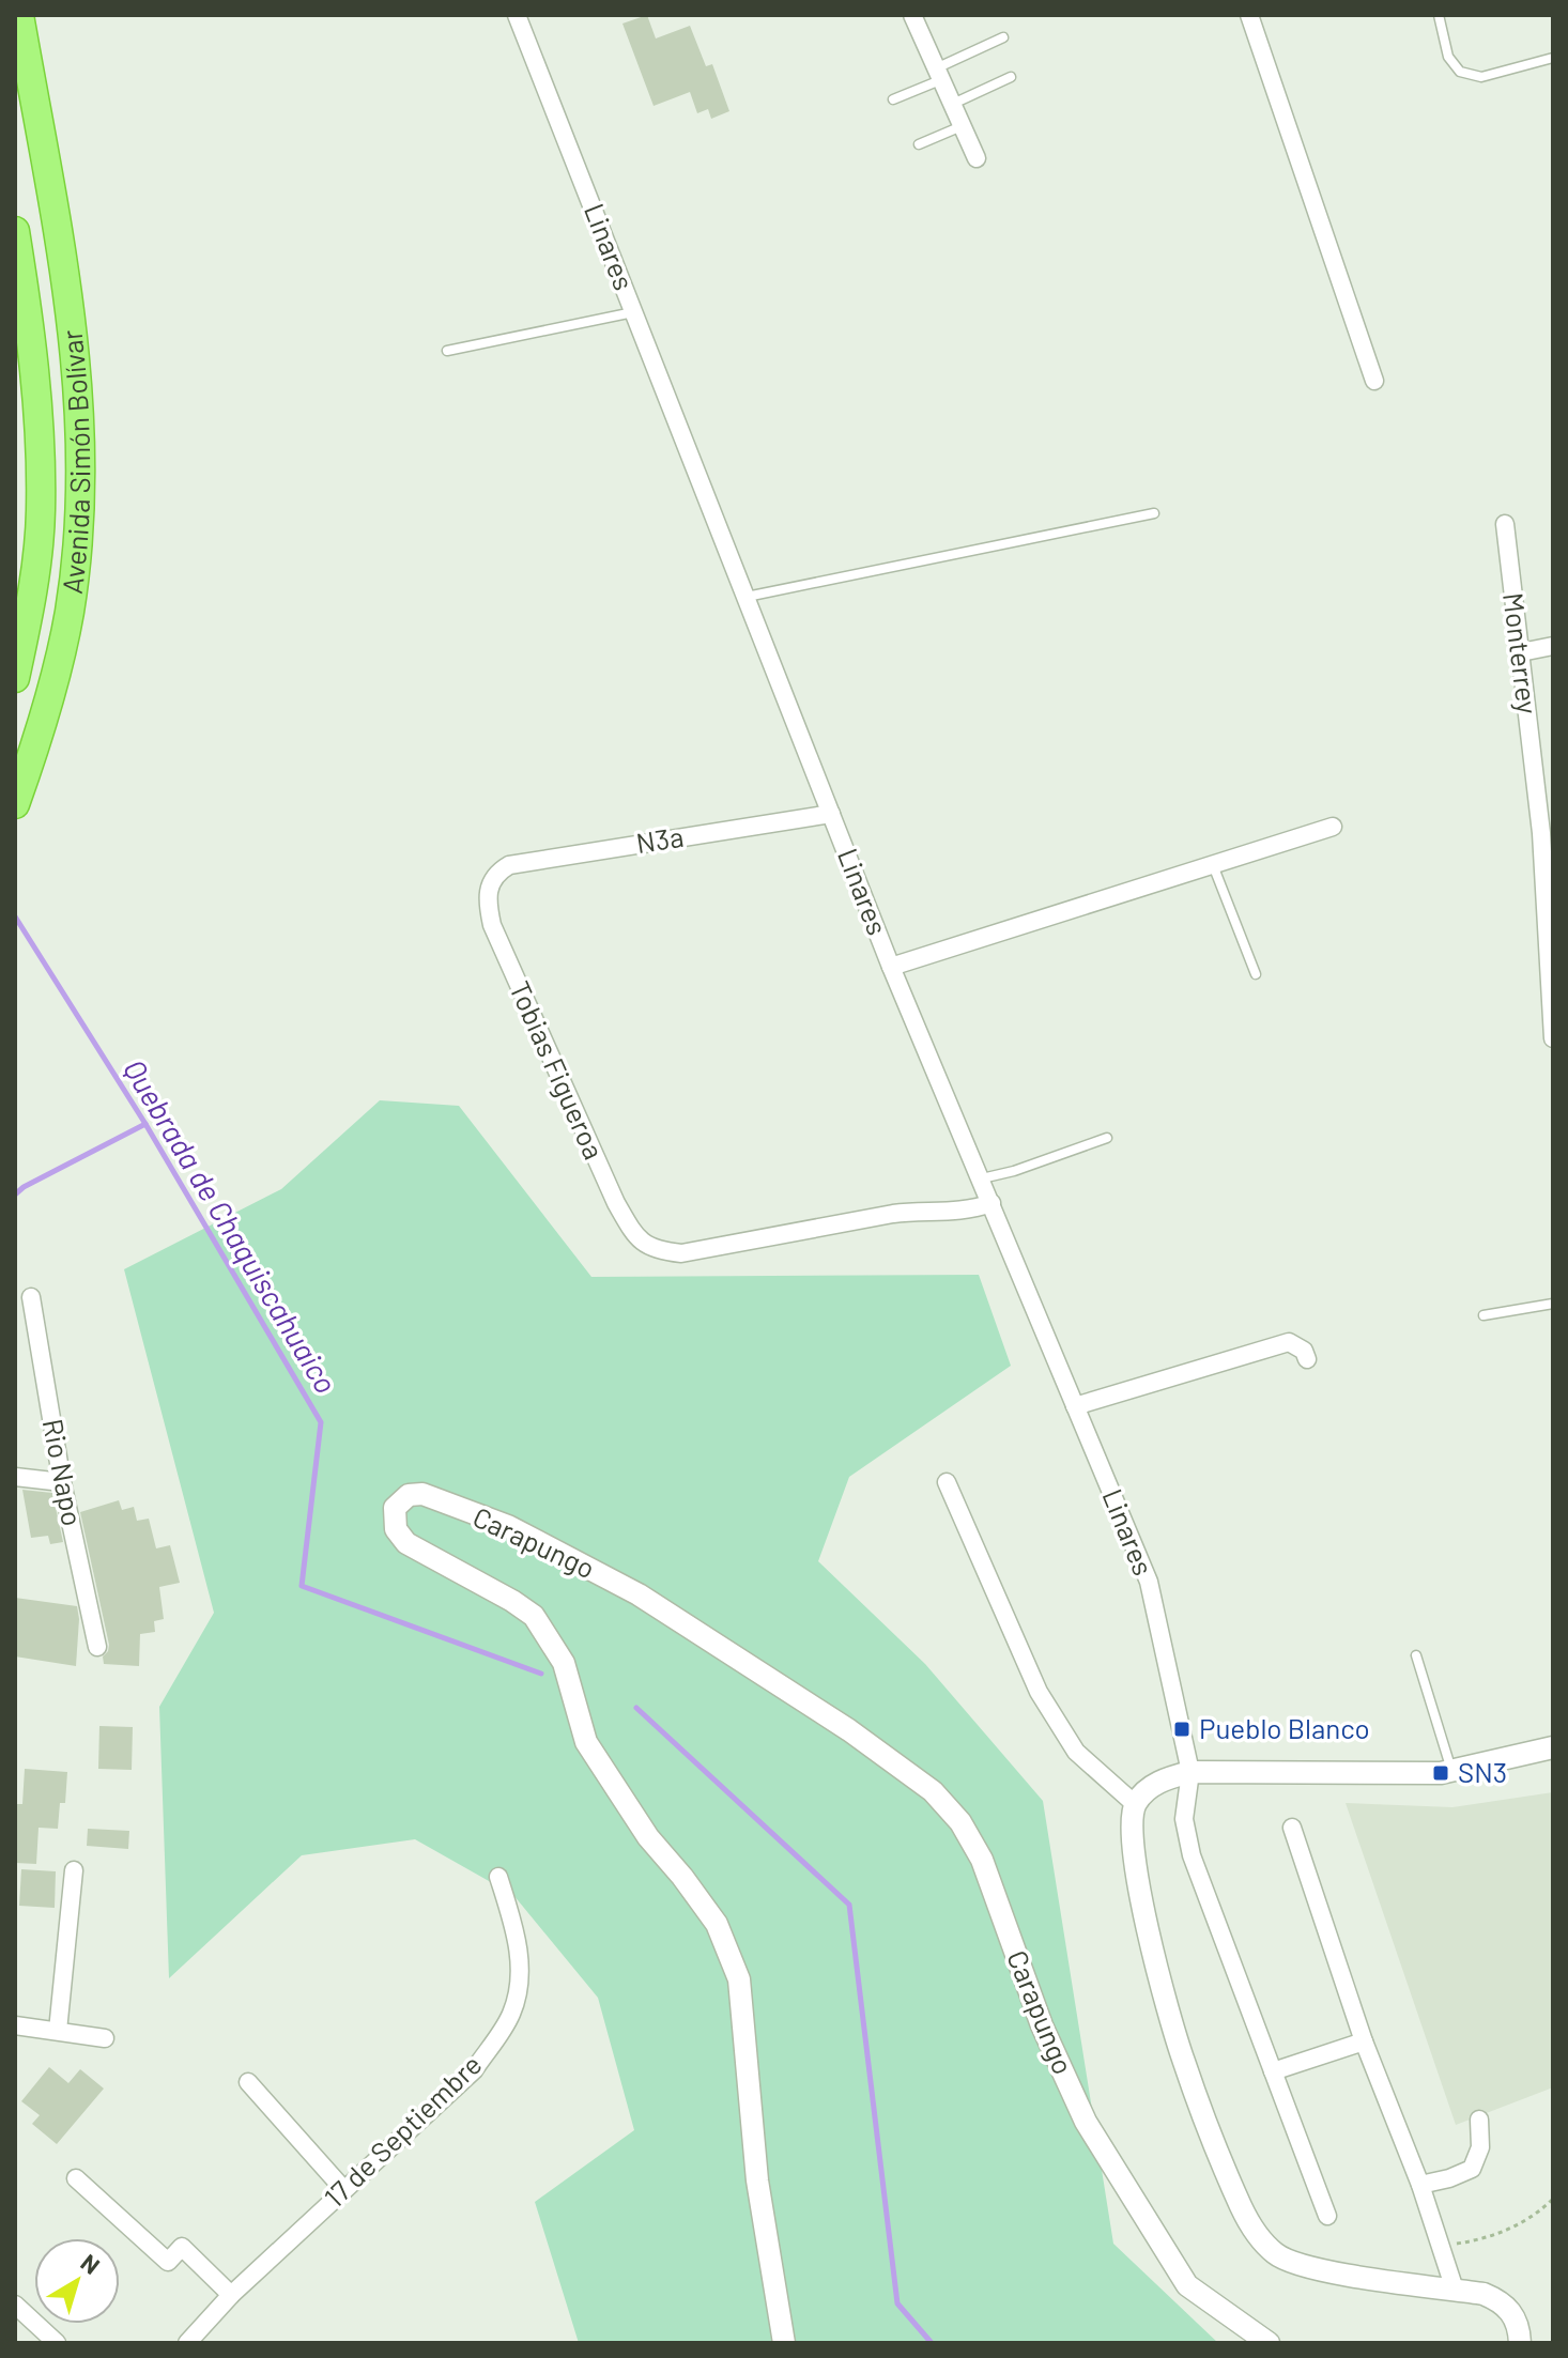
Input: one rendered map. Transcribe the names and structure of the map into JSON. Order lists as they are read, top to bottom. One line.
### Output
{"streets":{"highway":["Avenida Simón Bolívar"],"street":["Linares","Monterrey","N3a","Tobias Figueroa","Rio Napo","Carapungo","17 de Septiembre"]},"crossings":[["Linares","N3a"],["Linares","Tobias Figueroa"],["N3a","Tobias Figueroa"]],"water":["Quebrada de Chaquiscahuaico"],"places":{"transit":["Pueblo Blanco","SN3"]},"north":"top right"}
